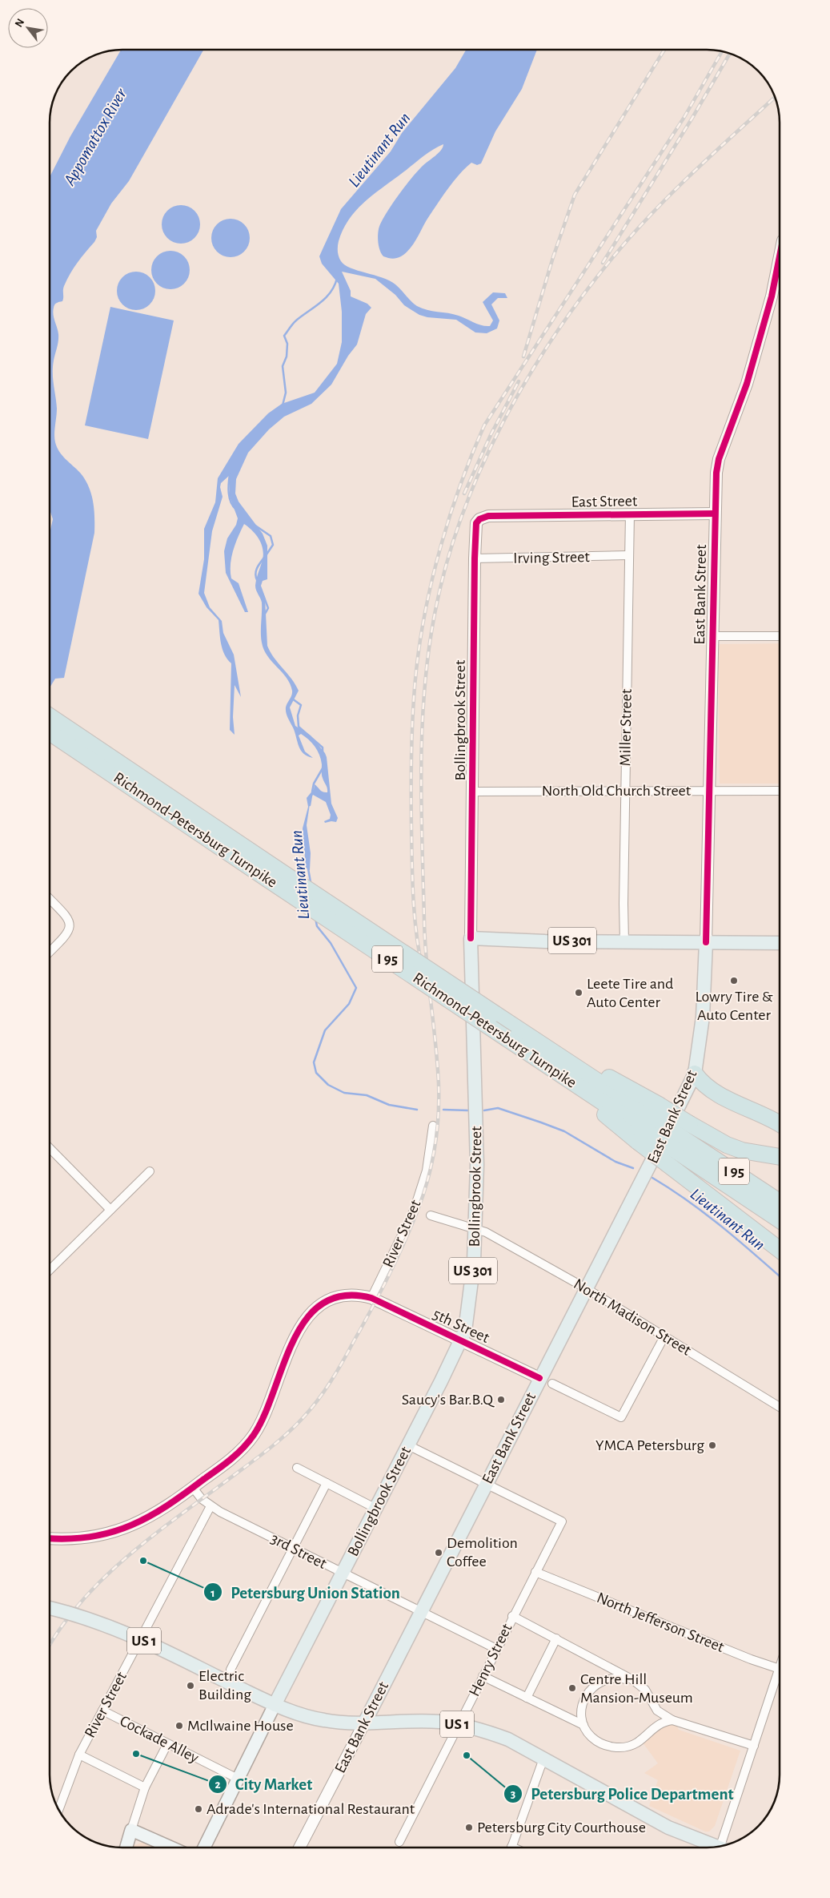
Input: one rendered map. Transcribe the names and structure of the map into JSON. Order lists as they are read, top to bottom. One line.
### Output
{"streets":{"highway":["Richmond-Petersburg Turnpike","I 95"],"main road":["East Bank Street","Bollingbrook Street","US 301","US 1"],"street":["East Street","Irving Street","Miller Street","North Old Church Street","River Street","North Madison Street","5th Street","3rd Street","North Jefferson Street","Henry Street","Cockade Alley"]},"crossings":[["East Street","East Bank Street"],["East Street","Bollingbrook Street"],["East Street","Miller Street"],["Irving Street","Bollingbrook Street"],["Irving Street","Miller Street"],["East Bank Street","North Old Church Street"],["East Bank Street","US 301"],["East Bank Street","North Madison Street"],["East Bank Street","5th Street"],["East Bank Street","3rd Street"],["East Bank Street","US 1"],["East Bank Street","Henry Street"],["Bollingbrook Street","North Old Church Street"],["Bollingbrook Street","US 301"],["Bollingbrook Street","North Madison Street"],["Bollingbrook Street","5th Street"],["Bollingbrook Street","3rd Street"],["Bollingbrook Street","US 1"],["Bollingbrook Street","Cockade Alley"],["Miller Street","North Old Church Street"],["Miller Street","US 301"],["River Street","5th Street"],["River Street","3rd Street"],["River Street","Cockade Alley"],["3rd Street","Henry Street"],["North Jefferson Street","Henry Street"],["US 1","Henry Street"]],"water":["Appomattox River","Lieutinant Run"],"places":["Lowry Tire & Auto Center","Leete Tire and Auto Center","Saucy's Bar.B.Q","YMCA Petersburg","Demolition Coffee","Petersburg Union Station","Electric Building","Centre Hill Mansion-Museum","McIlwaine House","City Market","Petersburg Police Department","Adrade's International Restaurant","Petersburg City Courthouse"],"north":"top left"}
